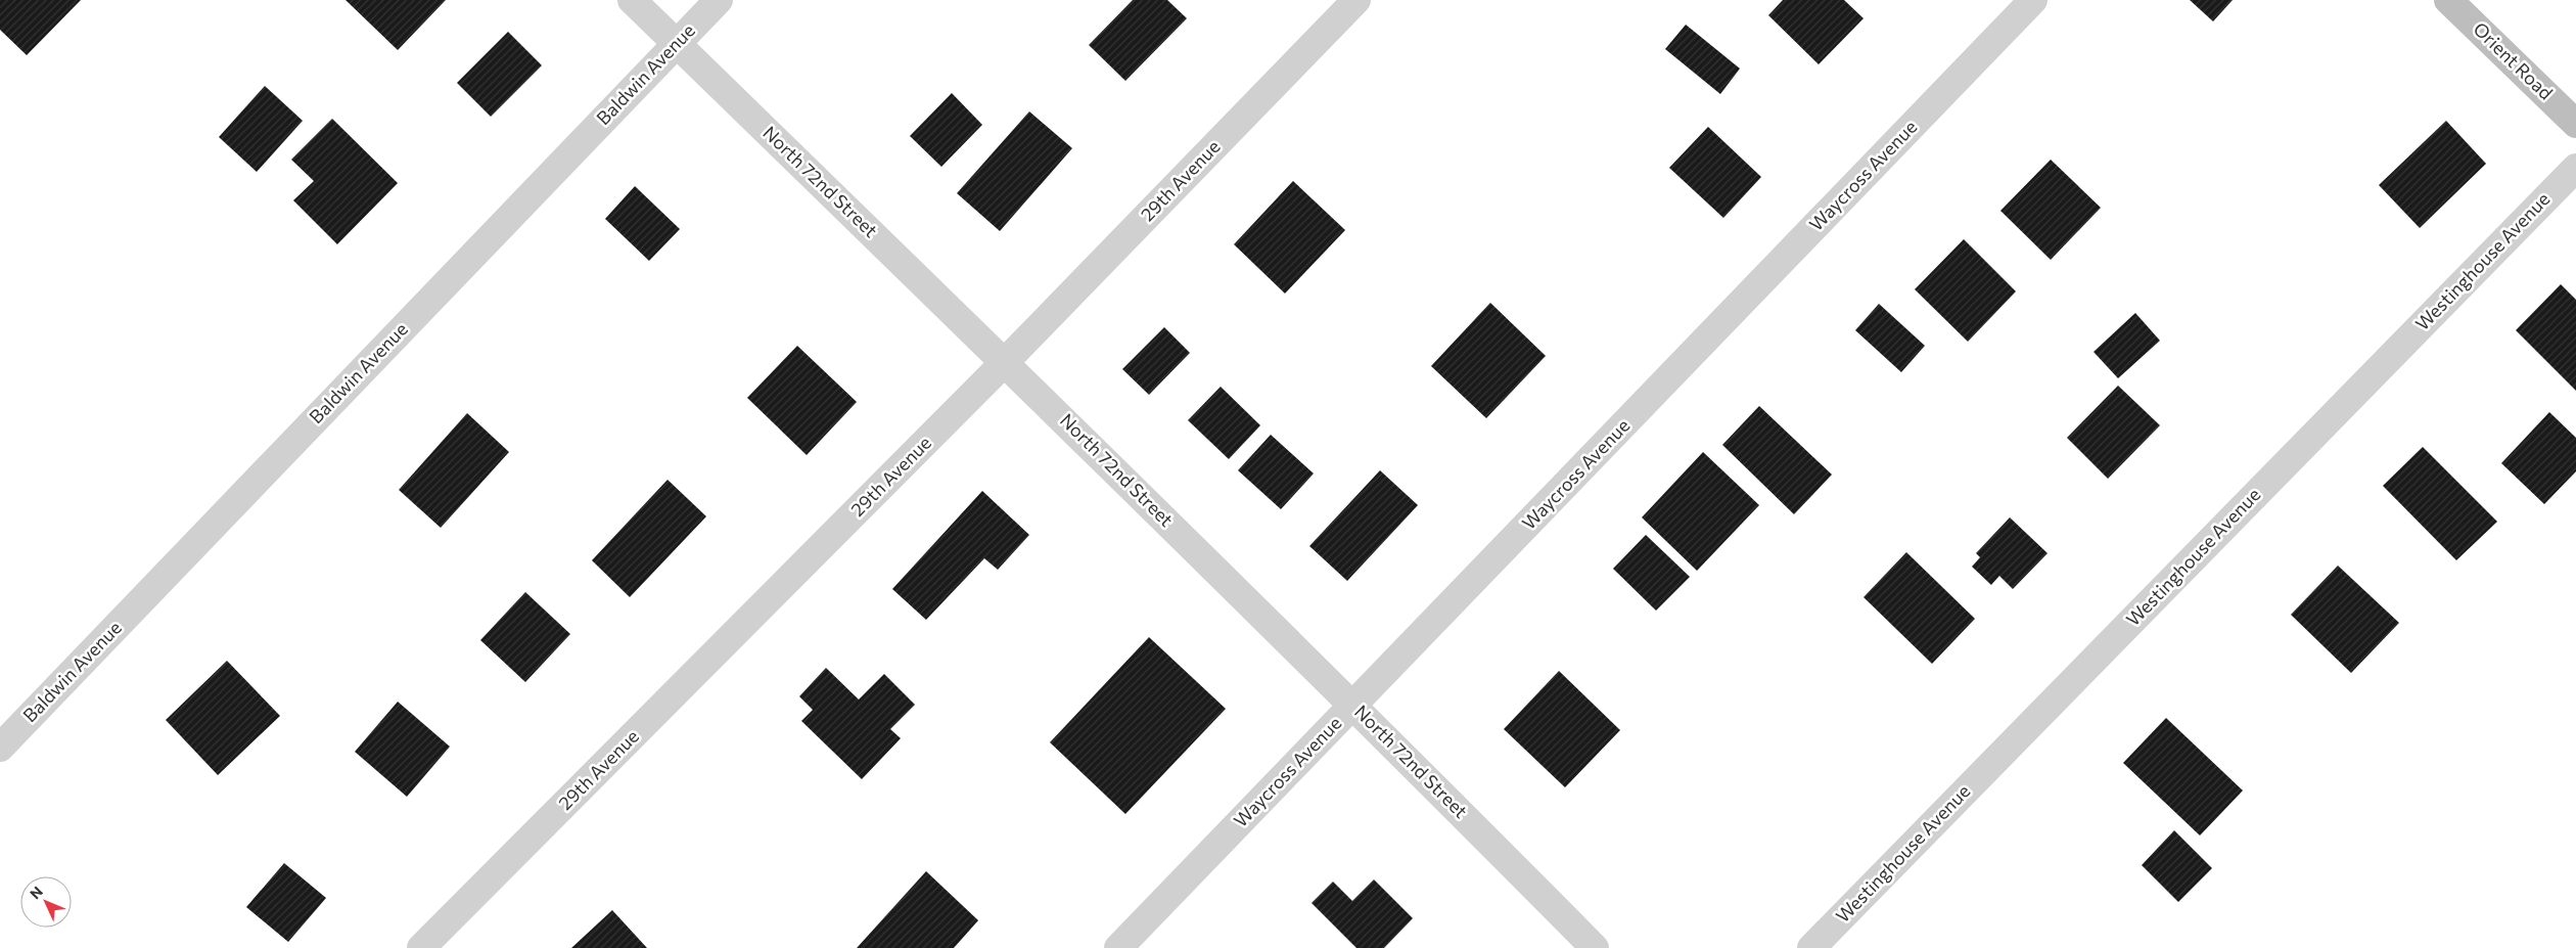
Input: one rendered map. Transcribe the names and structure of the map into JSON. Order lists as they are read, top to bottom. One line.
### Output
{"streets":{"street":["Orient Road","Baldwin Avenue","Waycross Avenue","29th Avenue","North 72nd Street","Westinghouse Avenue"]},"crossings":[["Baldwin Avenue","North 72nd Street"],["Waycross Avenue","North 72nd Street"],["29th Avenue","North 72nd Street"]],"north":"top left"}
